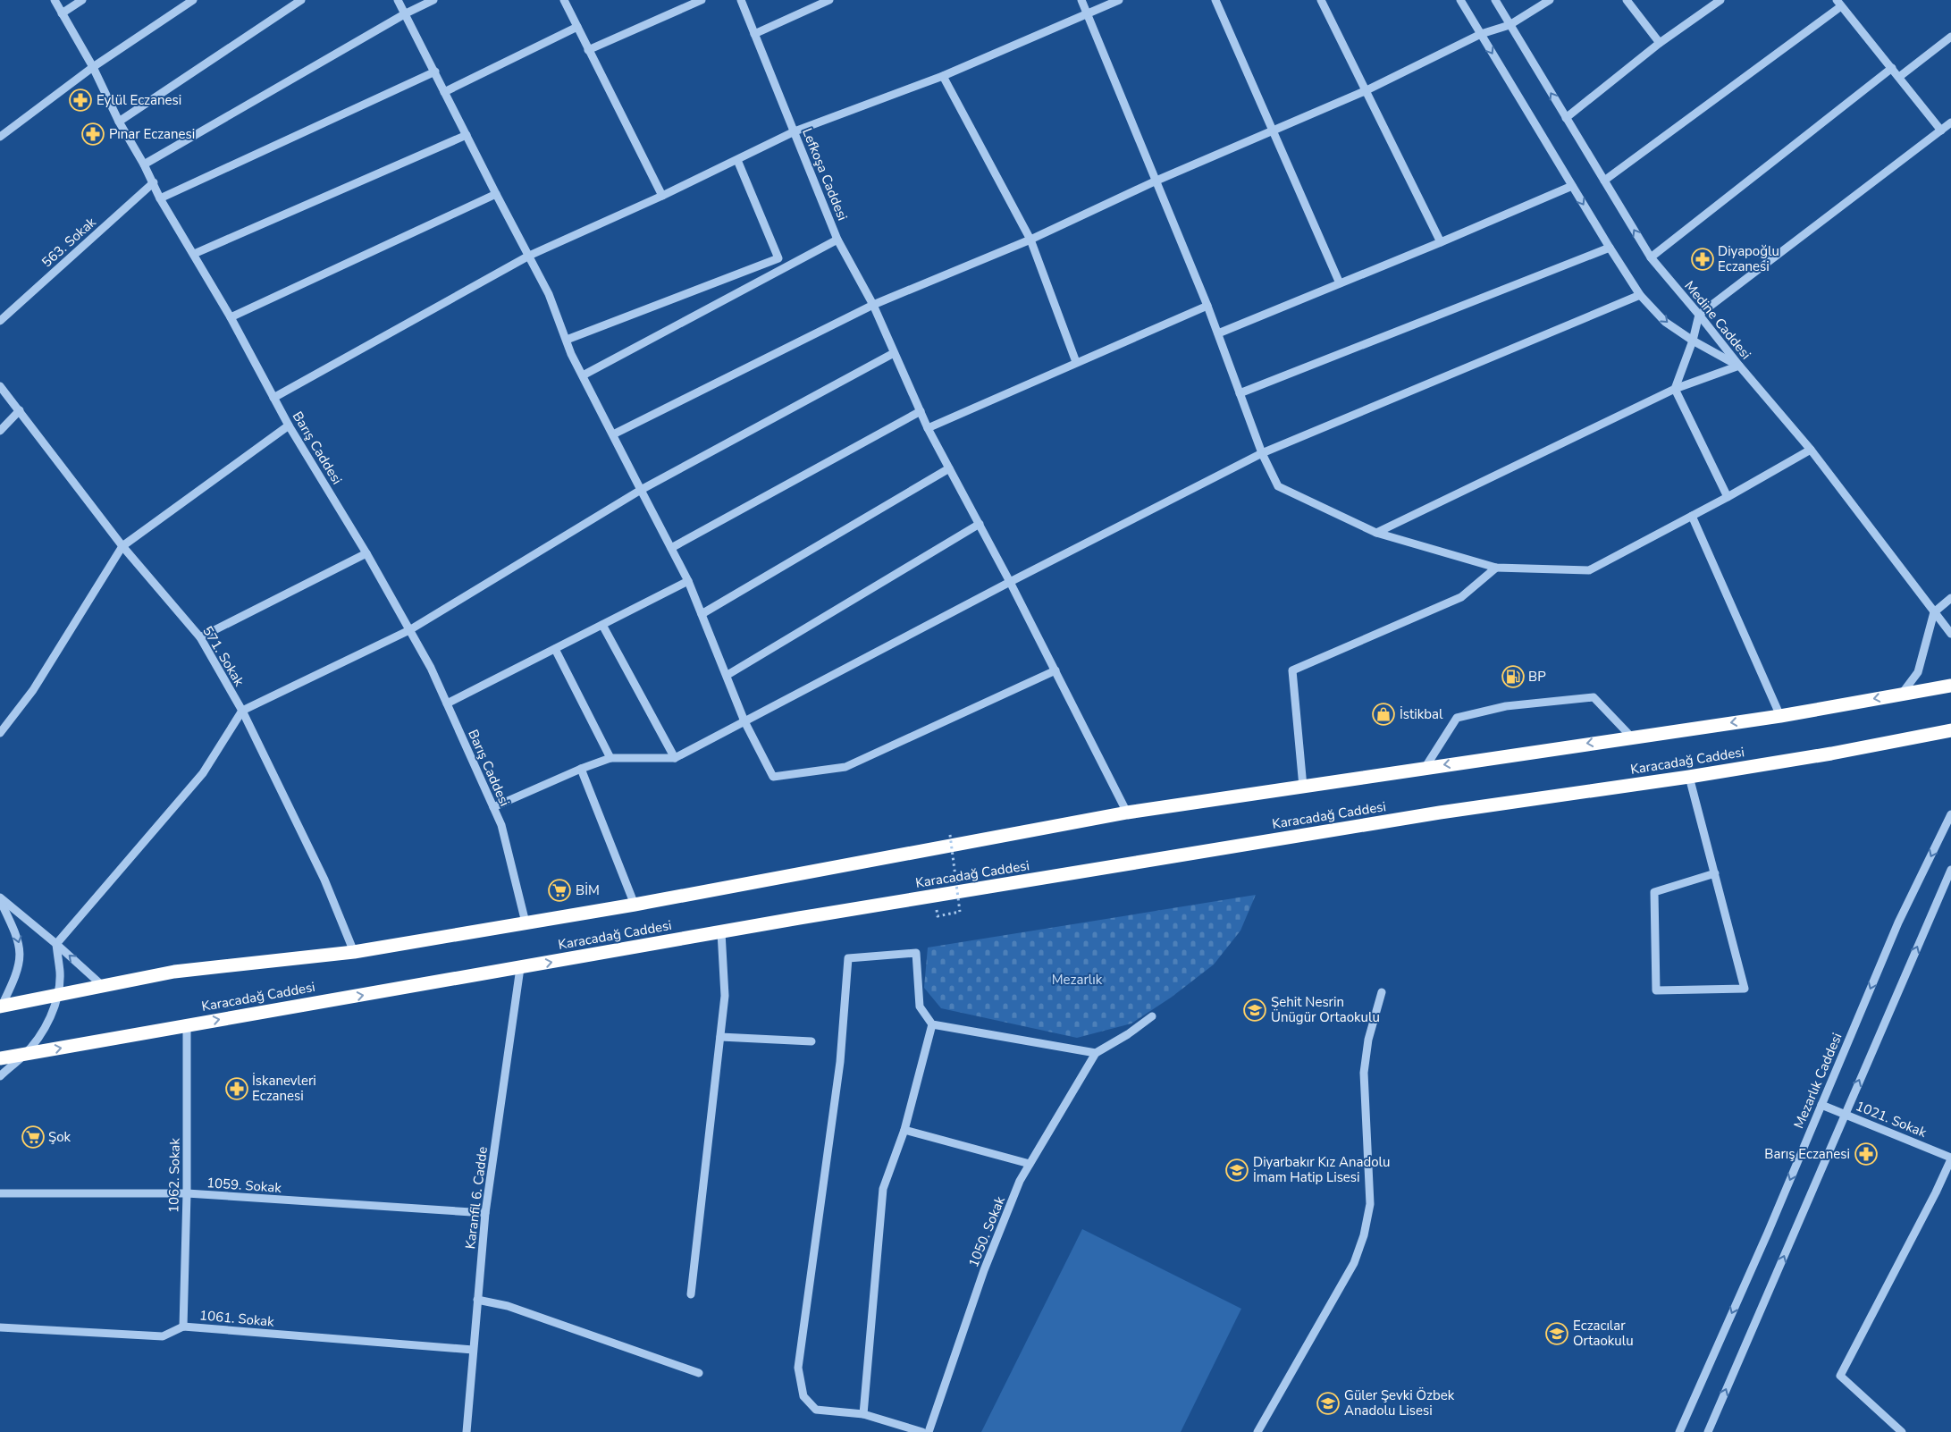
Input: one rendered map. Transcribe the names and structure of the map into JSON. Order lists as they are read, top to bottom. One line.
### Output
{"streets":{"highway":["Karacadağ Caddesi"],"street":["Lefkoşa Caddesi","563. Sokak","Medine Caddesi","Barış Caddesi","571. Sokak","Mezarlık Caddesi","1021. Sokak","1062. Sokak","1059. Sokak","Karanfil 6. Cadde","1050. Sokak","1061. Sokak"]},"crossings":[["Lefkoşa Caddesi","Karacadağ Caddesi"],["563. Sokak","Barış Caddesi"],["Barış Caddesi","Karacadağ Caddesi"],["571. Sokak","Karacadağ Caddesi"],["Karacadağ Caddesi","1062. Sokak"],["Karacadağ Caddesi","Karanfil 6. Cadde"],["Mezarlık Caddesi","1021. Sokak"],["1062. Sokak","1059. Sokak"],["1062. Sokak","1061. Sokak"],["1059. Sokak","Karanfil 6. Cadde"],["Karanfil 6. Cadde","1061. Sokak"]],"parks":["Mezarlık"],"places":{"pharmacy":["Eylül Eczanesi","Pınar Eczanesi","Diyapoğlu Eczanesi","İskanevleri Eczanesi","Barış Eczanesi"],"fuel station":["BP"],"shop":["İstikbal"],"supermarket":["BİM","Şok"],"school or university":["Şehit Nesrin Ünügür Ortaokulu","Diyarbakır Kız Anadolu İmam Hatip Lisesi","Eczacılar Ortaokulu","Güler Şevki Özbek Anadolu Lisesi"]}}
